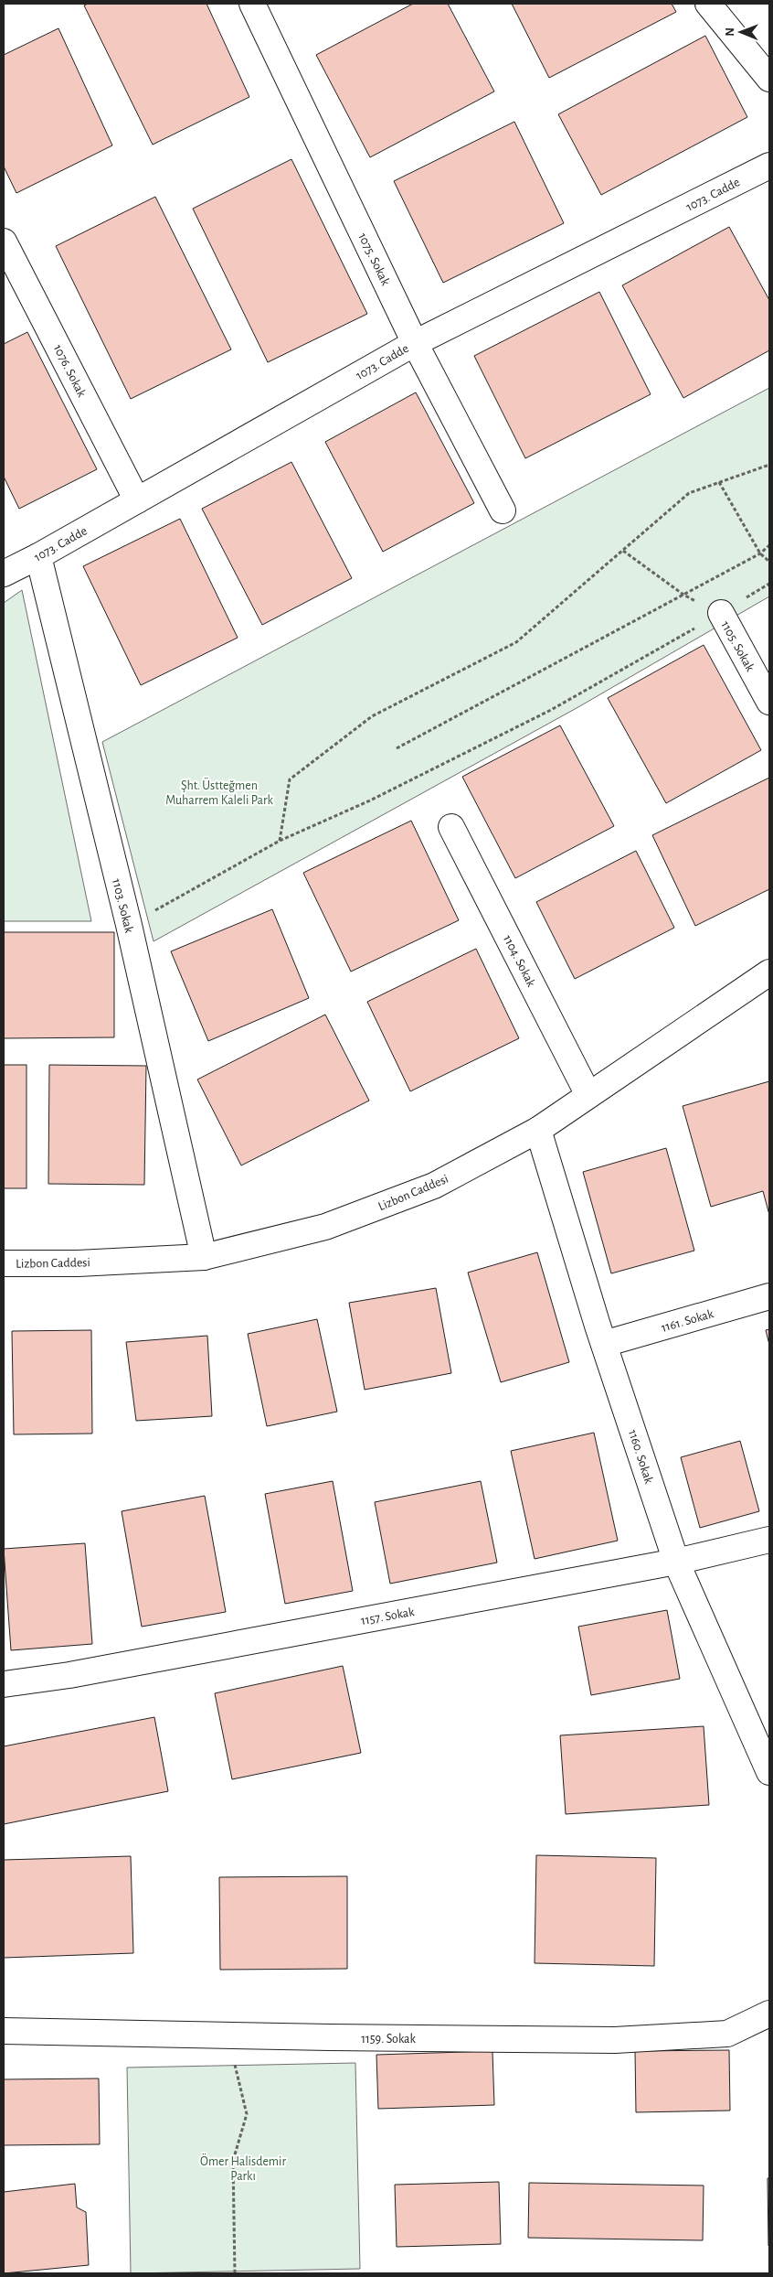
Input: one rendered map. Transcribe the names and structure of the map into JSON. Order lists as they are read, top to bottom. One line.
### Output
{"streets":{"street":["1073. Cadde","1075. Sokak","1076. Sokak","1105. Sokak","1103. Sokak","1104. Sokak","Lizbon Caddesi","1161. Sokak","1160. Sokak","1157. Sokak","1159. Sokak"]},"crossings":[["1073. Cadde","1075. Sokak"],["1073. Cadde","1076. Sokak"],["1073. Cadde","1103. Sokak"],["1103. Sokak","Lizbon Caddesi"],["1104. Sokak","Lizbon Caddesi"],["Lizbon Caddesi","1160. Sokak"],["1161. Sokak","1160. Sokak"],["1160. Sokak","1157. Sokak"]],"parks":["Şht. Üstteğmen Muharrem Kaleli Park","Ömer Halisdemir Parkı"],"north":"left"}
